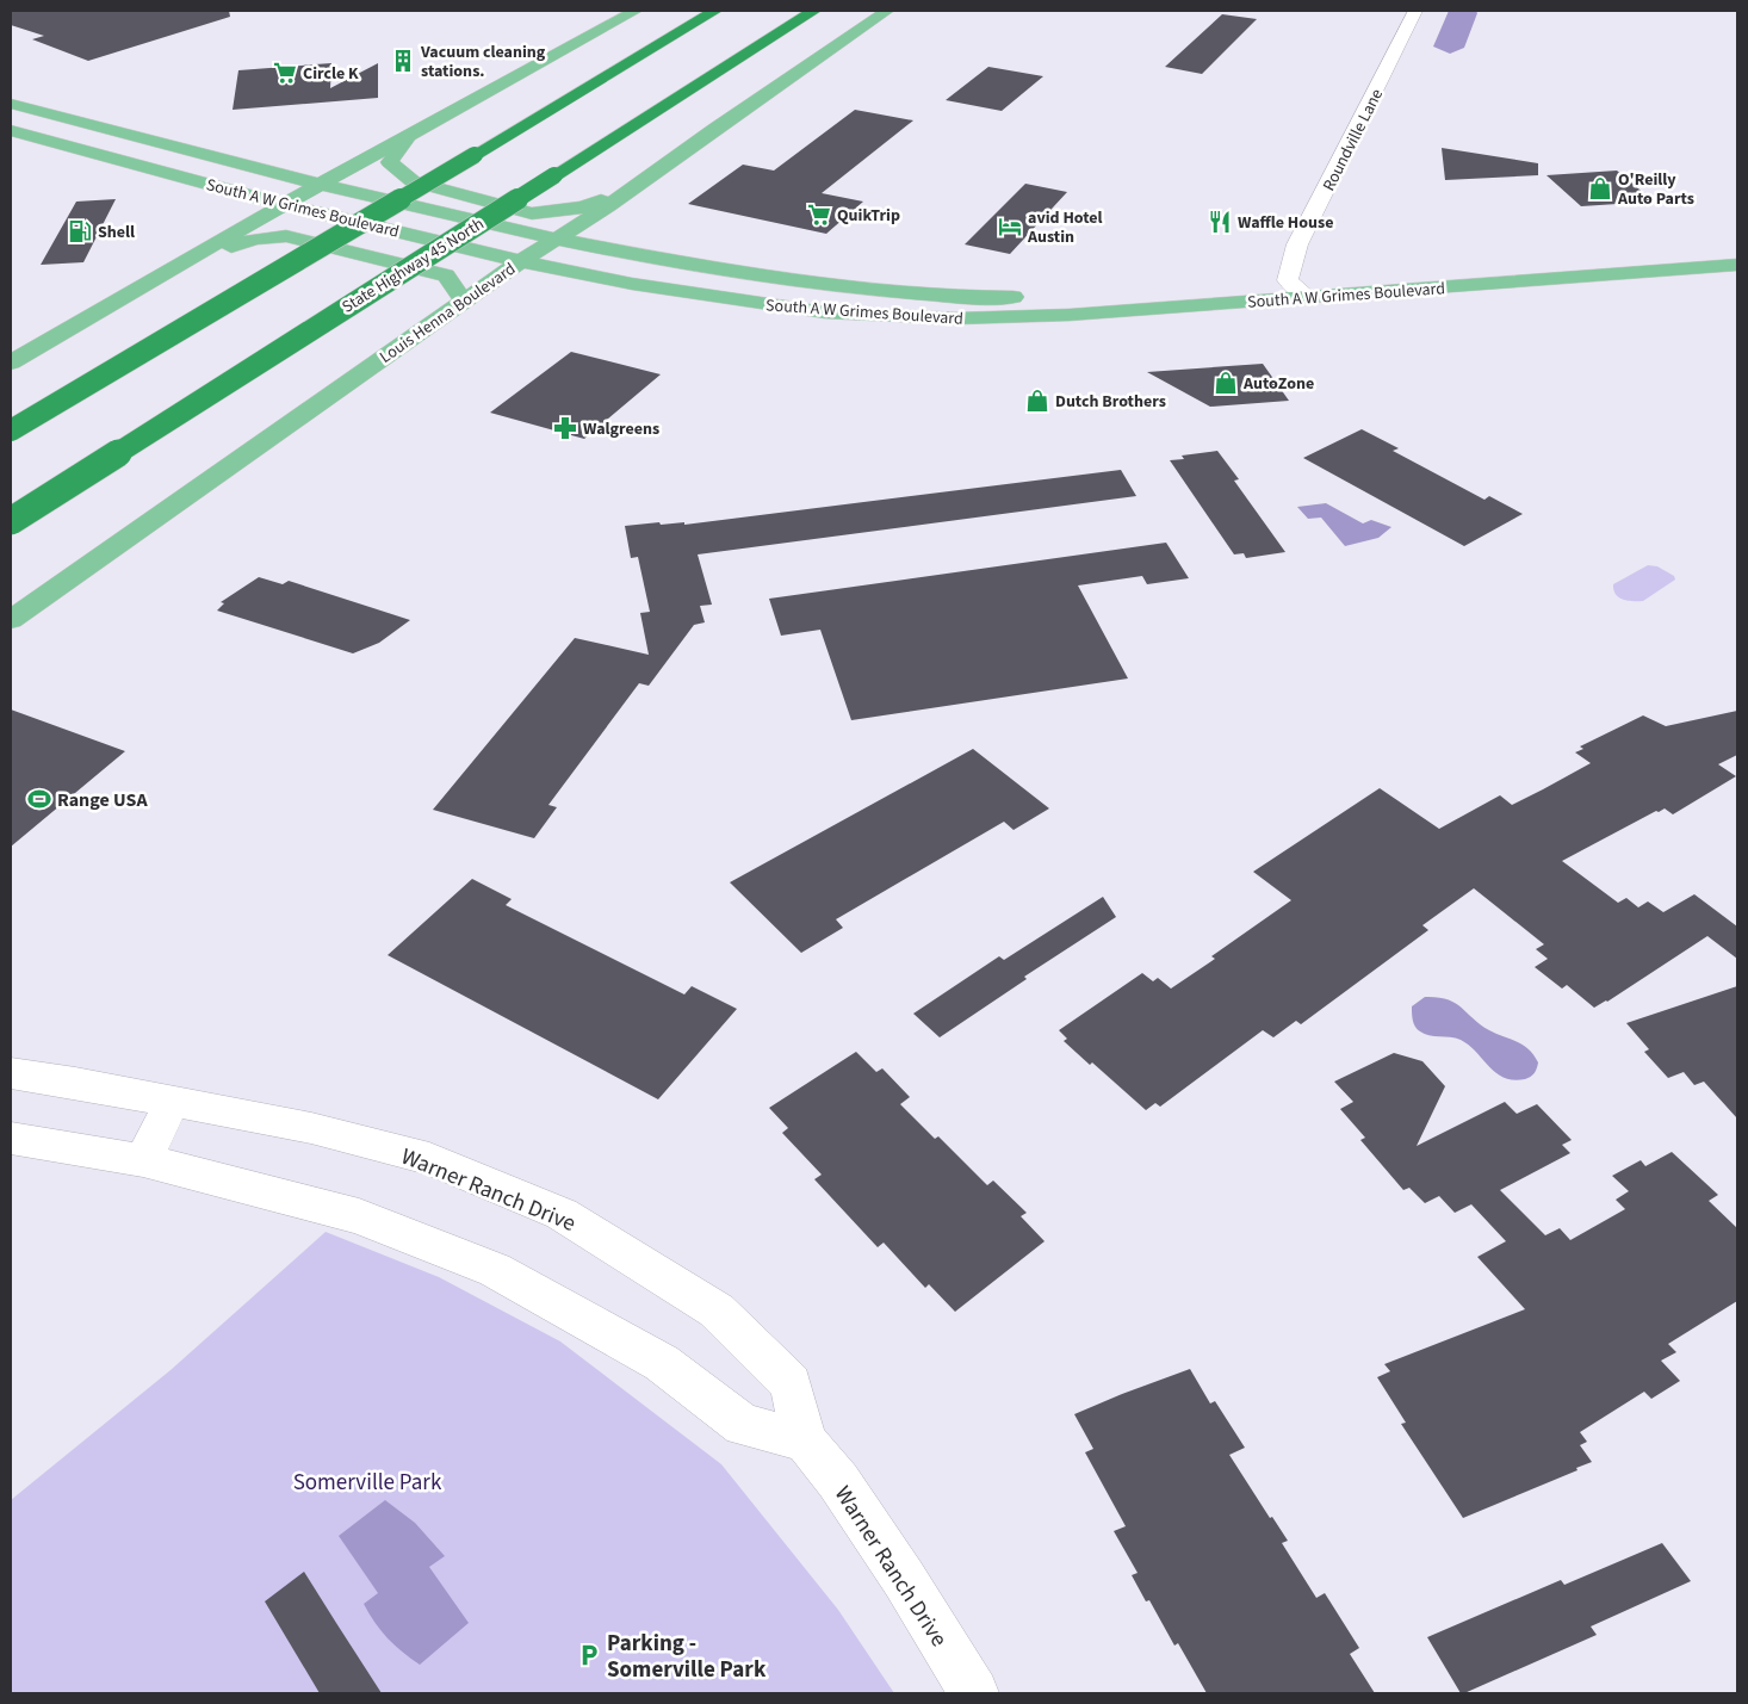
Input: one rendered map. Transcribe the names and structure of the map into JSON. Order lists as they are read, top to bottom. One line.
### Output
{"streets":{"highway":["State Highway 45 North"],"main road":["South A W Grimes Boulevard","Louis Henna Boulevard"],"street":["Roundville Lane","Warner Ranch Drive"]},"crossings":[["Roundville Lane","South A W Grimes Boulevard"],["South A W Grimes Boulevard","Louis Henna Boulevard"]],"parks":["Somerville Park"],"places":{"building":["Vacuum cleaning stations."],"supermarket":["Circle K","QuikTrip"],"shop":["O'Reilly Auto Parts","AutoZone","Dutch Brothers"],"restaurant":["Waffle House"],"hotel":["avid Hotel Austin"],"fuel station":["Shell"],"pharmacy":["Walgreens"],"sports":["Range USA"],"parking":["Parking - Somerville Park"]}}
